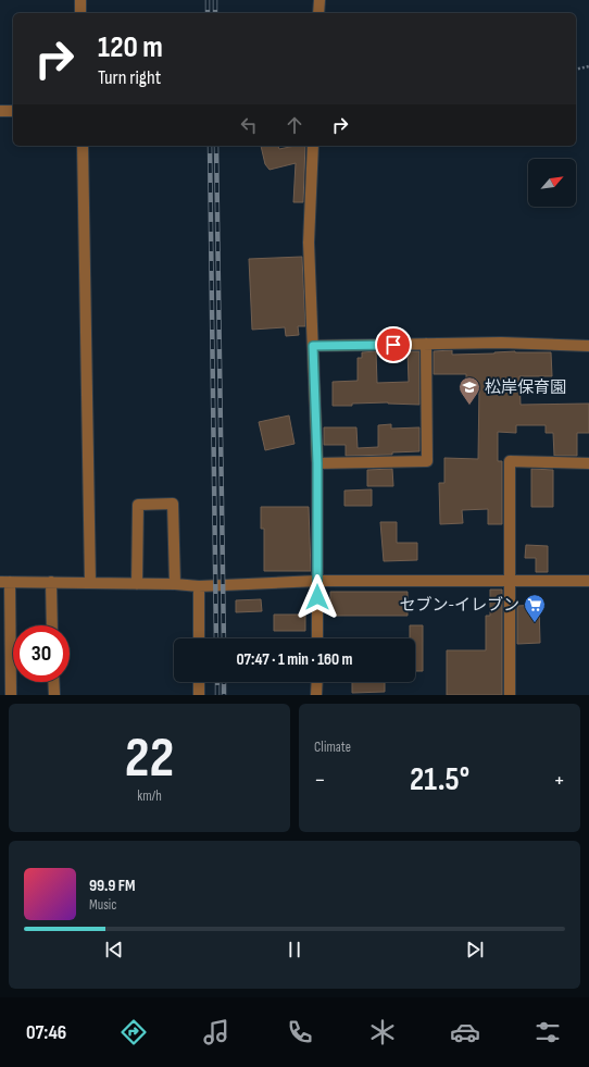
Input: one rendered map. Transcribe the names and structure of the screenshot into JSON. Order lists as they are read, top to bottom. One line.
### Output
{"places":{"school or university":["松岸保育園"],"supermarket":["セブン-イレブン"]},"north":"top right","page":{"turn":["120 m","Turn right"],"limit":"30","trip":"07:47 · 1 min · 160 m","tile":[["22","km/h"],"Climate"],"heat":["−","21.5°","+"],"song":["99.9 FM","Music"],"tabs":"07:46"}}
